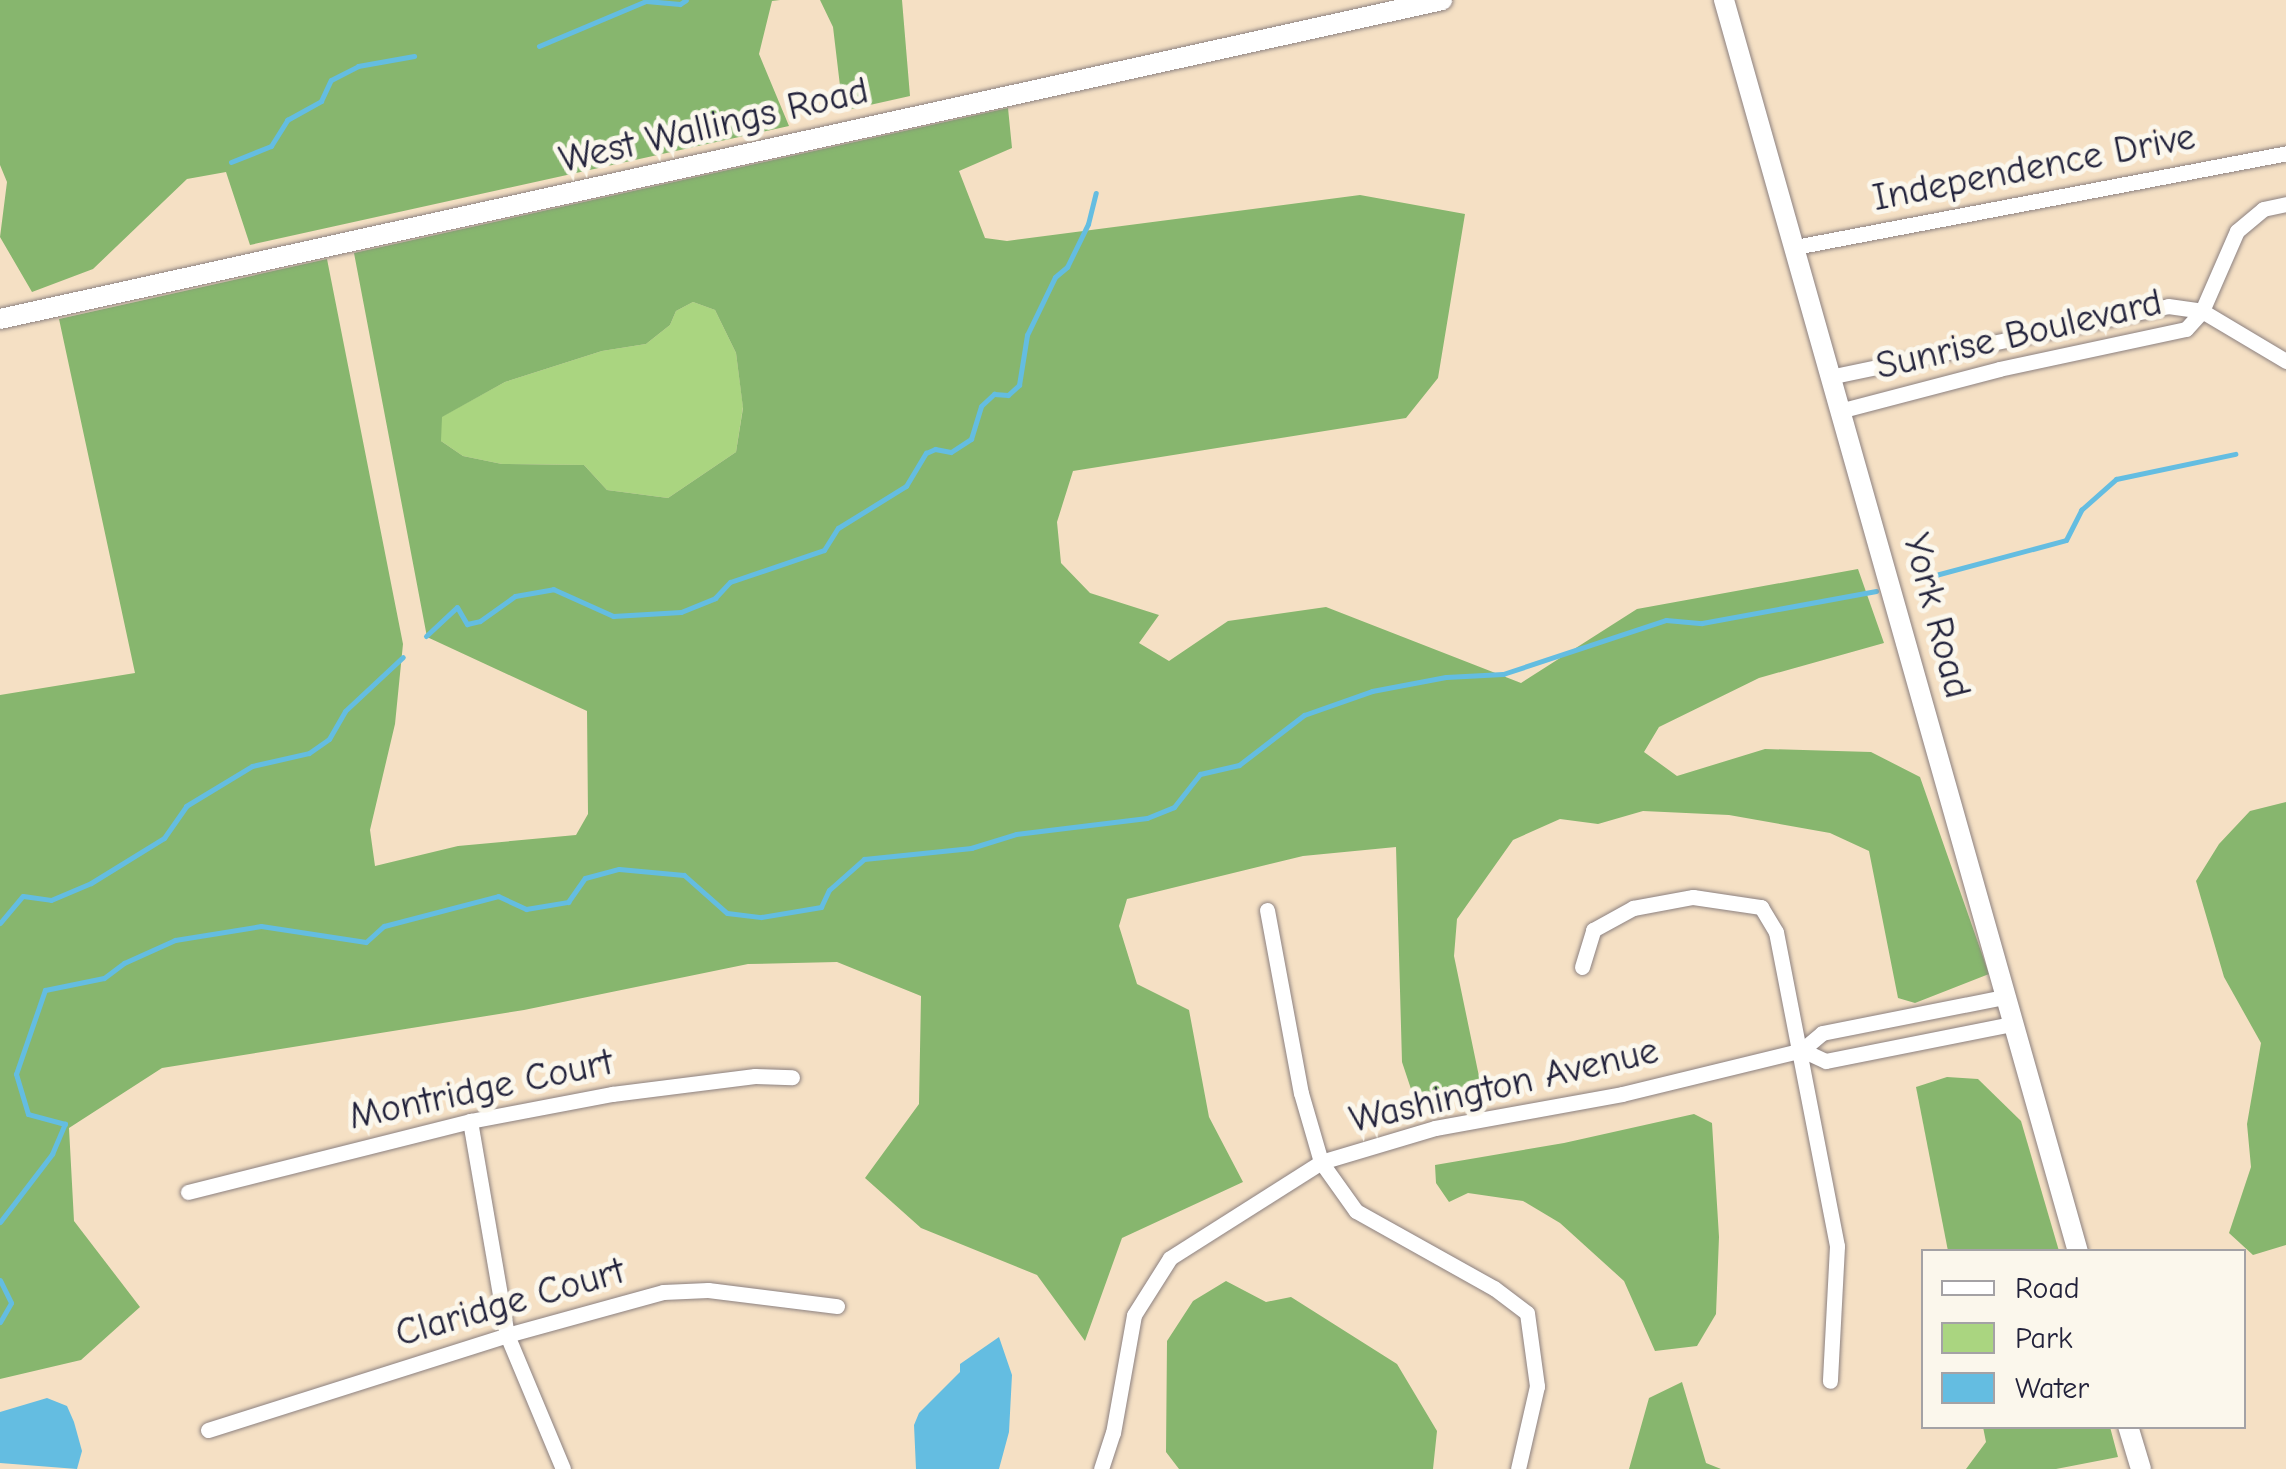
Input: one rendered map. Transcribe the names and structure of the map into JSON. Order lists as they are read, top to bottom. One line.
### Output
{"streets":{"street":["West Wallings Road","Independence Drive","Sunrise Boulevard","York Road","Washington Avenue","Montridge Court","Claridge Court"]},"crossings":[["Independence Drive","York Road"],["Sunrise Boulevard","York Road"],["York Road","Washington Avenue"]],"legend":["Road","Park","Water"]}
